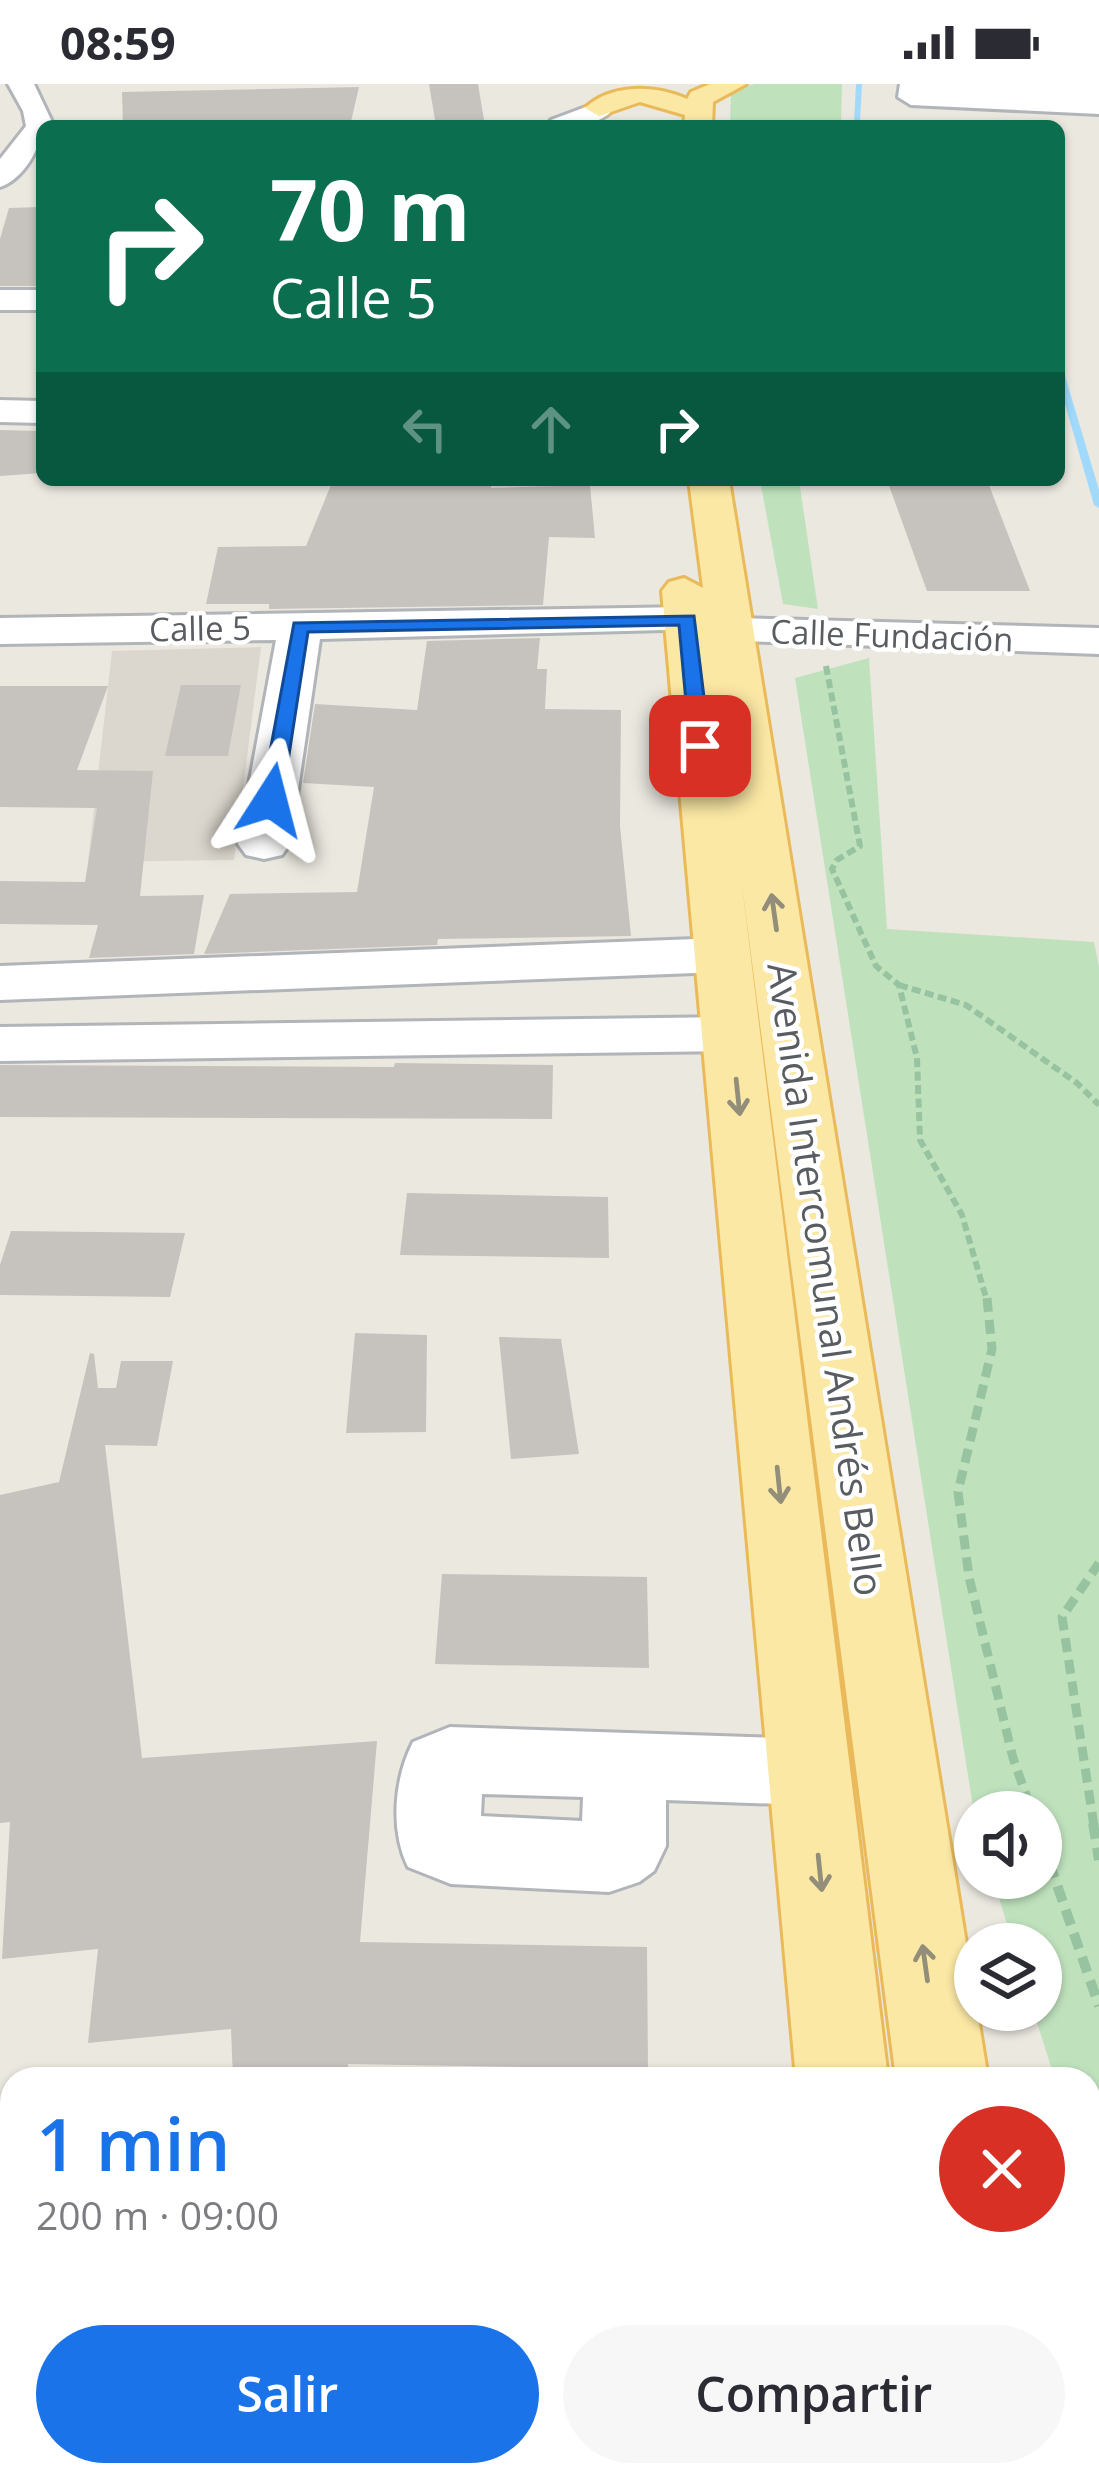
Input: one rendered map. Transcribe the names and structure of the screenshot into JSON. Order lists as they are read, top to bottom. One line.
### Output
{"streets":{"main road":["Avenida Intercomunal Andrés Bello"],"street":["Calle 5","Calle Fundación"]},"crossings":[["Calle 5","Calle Fundación"],["Calle 5","Avenida Intercomunal Andrés Bello"],["Calle Fundación","Avenida Intercomunal Andrés Bello"]],"page":{"status":"08:59","turn":["70 m","Calle 5"],"heading":["1 min","200 m · 09:00"],"buttons":["Salir","Compartir"]}}
